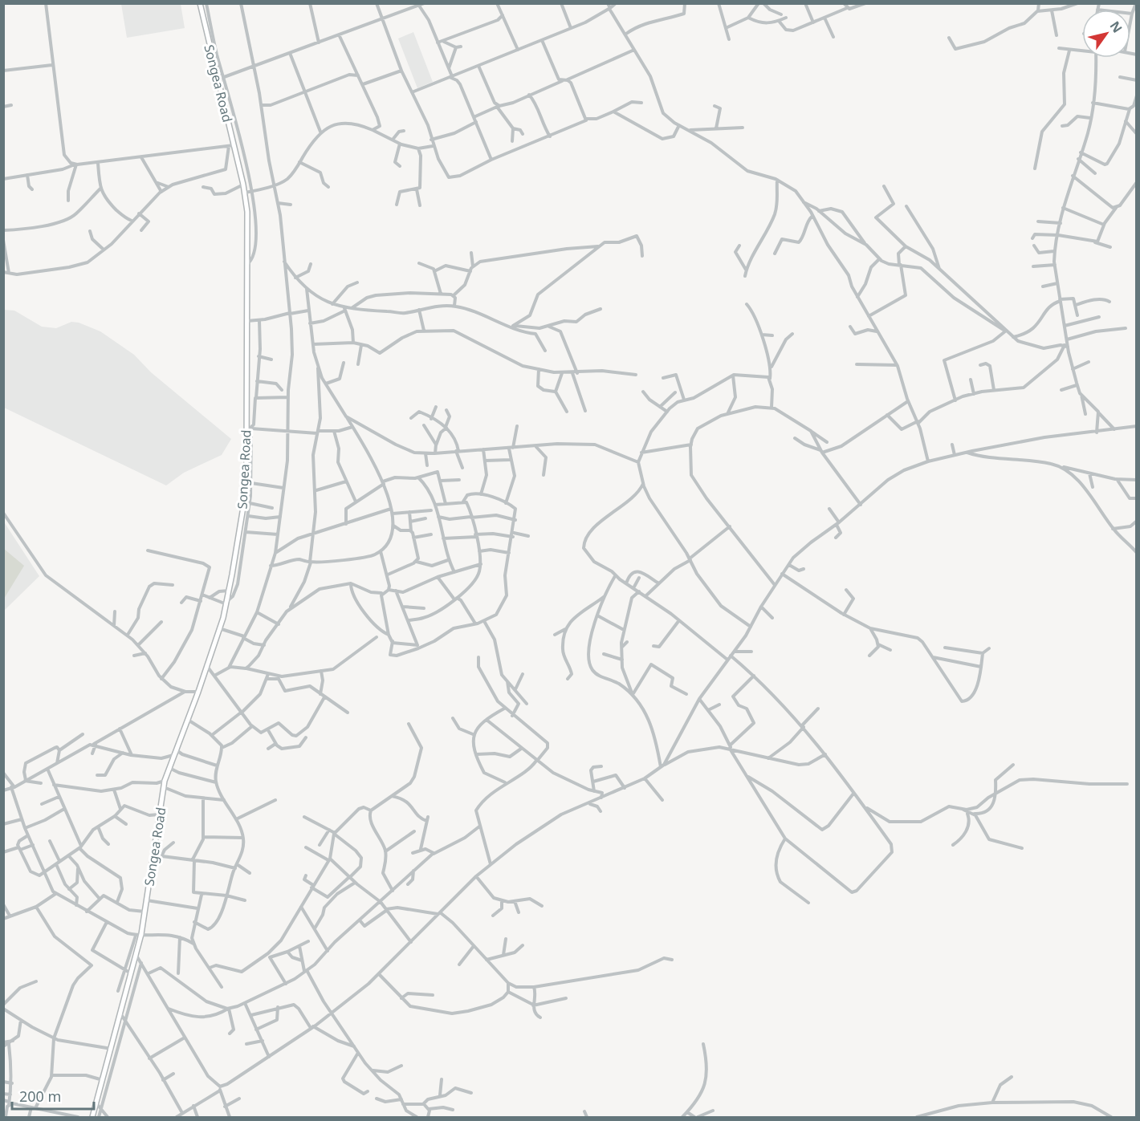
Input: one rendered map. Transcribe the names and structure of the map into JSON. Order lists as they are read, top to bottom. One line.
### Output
{"streets":{"highway":["Songea Road"]},"scale_bar":"200 m","north":"top right"}
